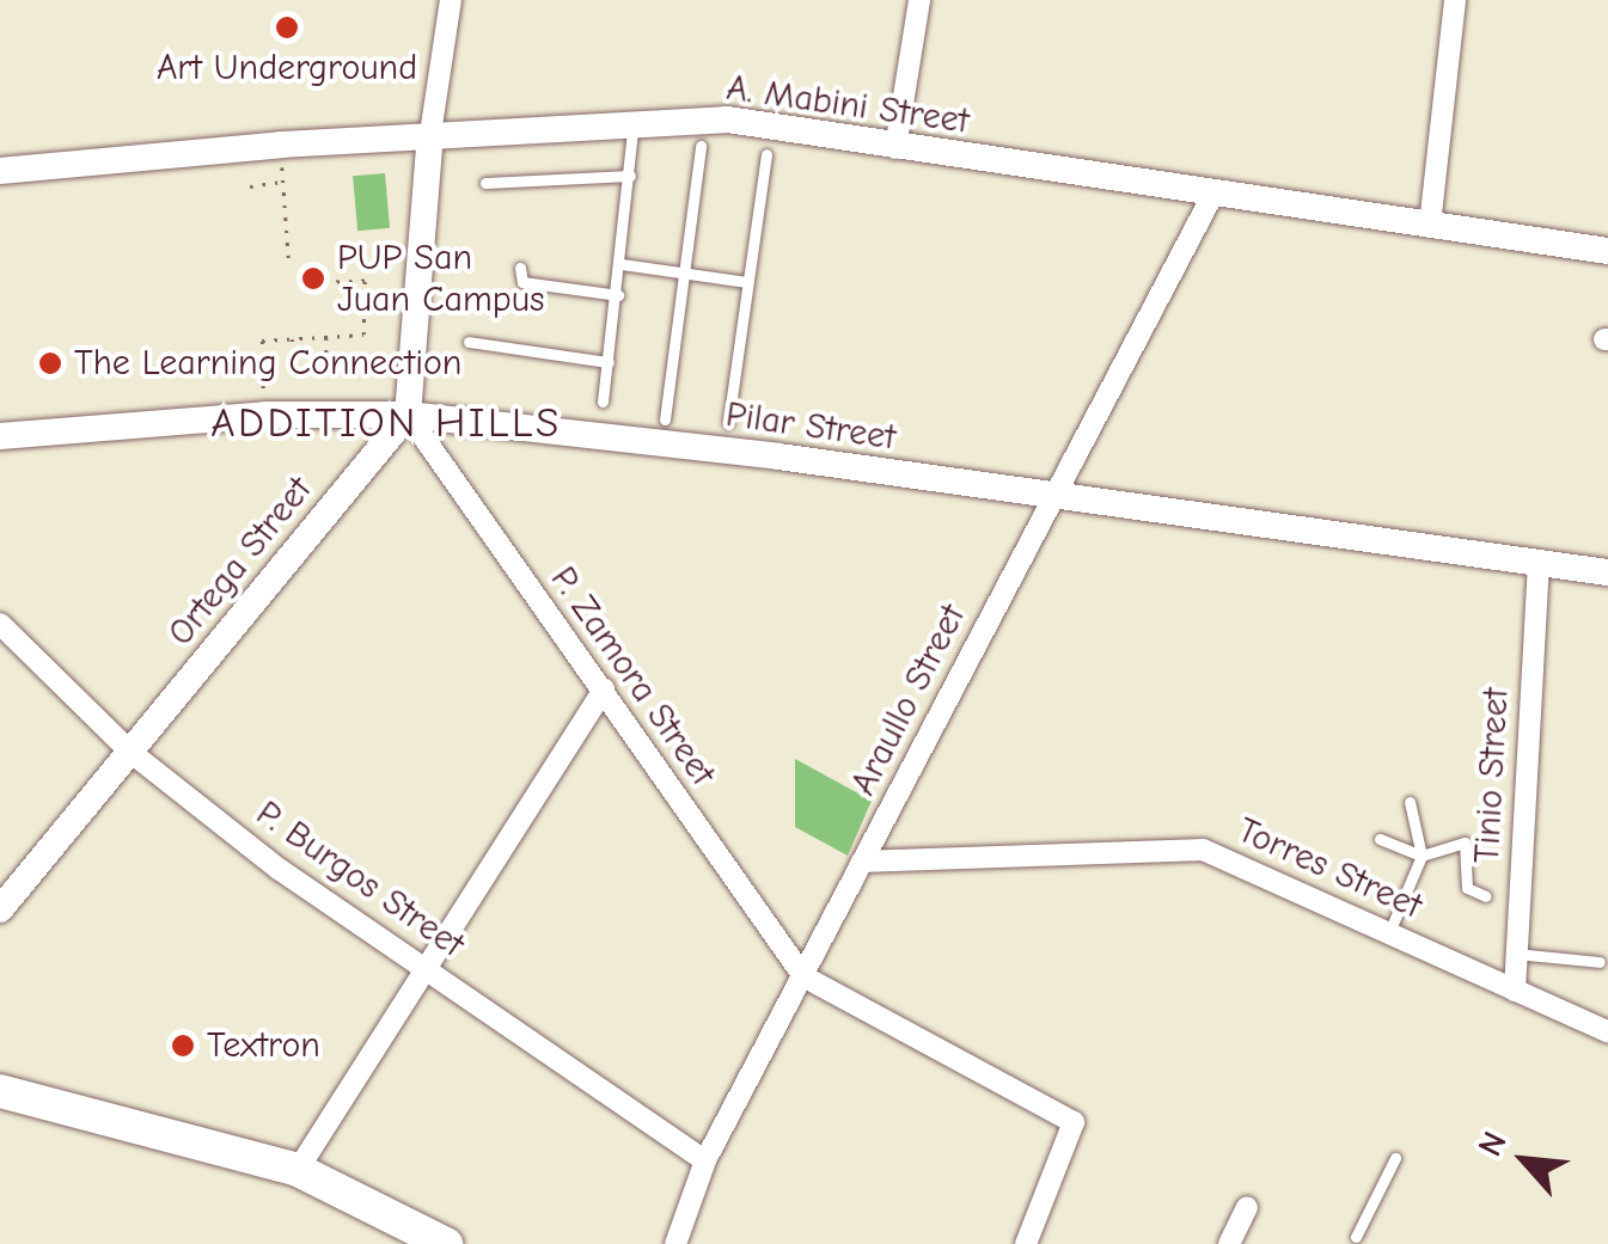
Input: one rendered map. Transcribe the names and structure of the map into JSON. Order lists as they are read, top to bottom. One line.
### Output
{"streets":{"street":["A. Mabini Street","Pilar Street","Ortega Street","P. Zamora Street","Araullo Street","Tinio Street","Torres Street","P. Burgos Street"]},"crossings":[["A. Mabini Street","Araullo Street"],["Pilar Street","Ortega Street"],["Pilar Street","P. Zamora Street"],["Pilar Street","Araullo Street"],["Pilar Street","Tinio Street"],["Ortega Street","P. Zamora Street"],["Ortega Street","P. Burgos Street"],["P. Zamora Street","Araullo Street"],["Araullo Street","Torres Street"],["Araullo Street","P. Burgos Street"],["Tinio Street","Torres Street"]],"districts":["ADDITION HILLS"],"places":["Art Underground","PUP San Juan Campus","The Learning Connection","Textron"],"north":"top left"}
